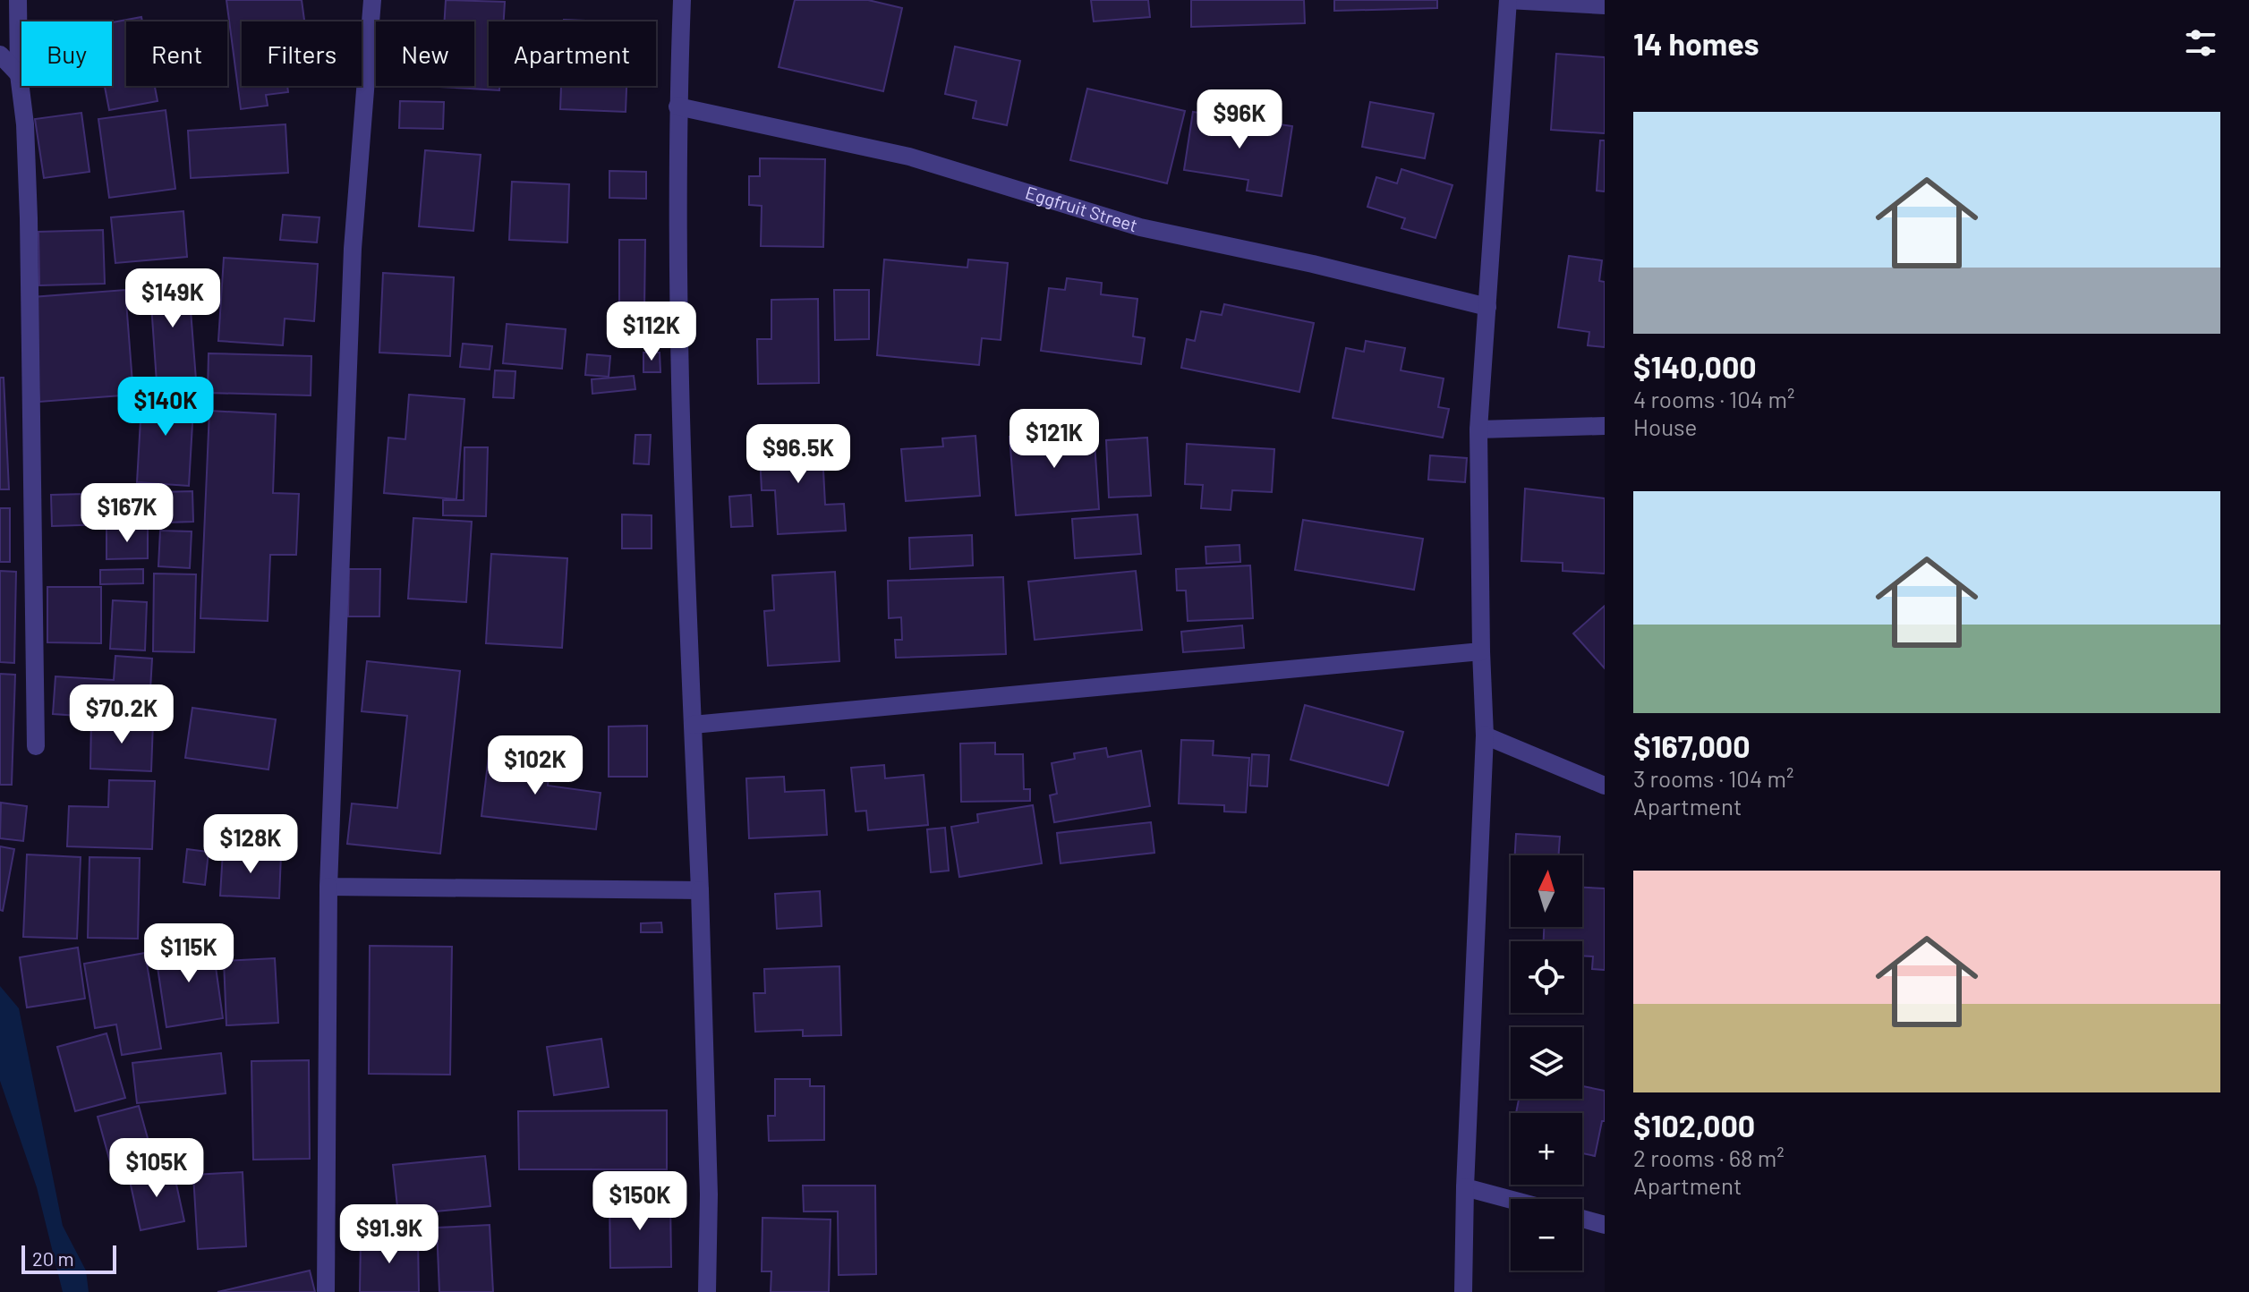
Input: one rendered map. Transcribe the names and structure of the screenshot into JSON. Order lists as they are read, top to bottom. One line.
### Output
{"streets":{"street":["Eggfruit Street"]},"scale_bar":"20 m","north":"top","page":{"heading":"14 homes","chip":["Buy","Rent","Filters","New","Apartment"],"list":[{"name":"$140,000","note":"4 rooms · 104 m² · House"},{"name":"$167,000","note":"3 rooms · 104 m² · Apartment"},{"name":"$102,000","note":"2 rooms · 68 m² · Apartment"}],"price":["$96K","$149K","$112K","$140K","$121K","$96.5K","$167K","$70.2K","$102K","$128K","$115K","$105K","$150K","$91.9K"],"map_buttons":["+","−"],"scale":"20 m"}}
